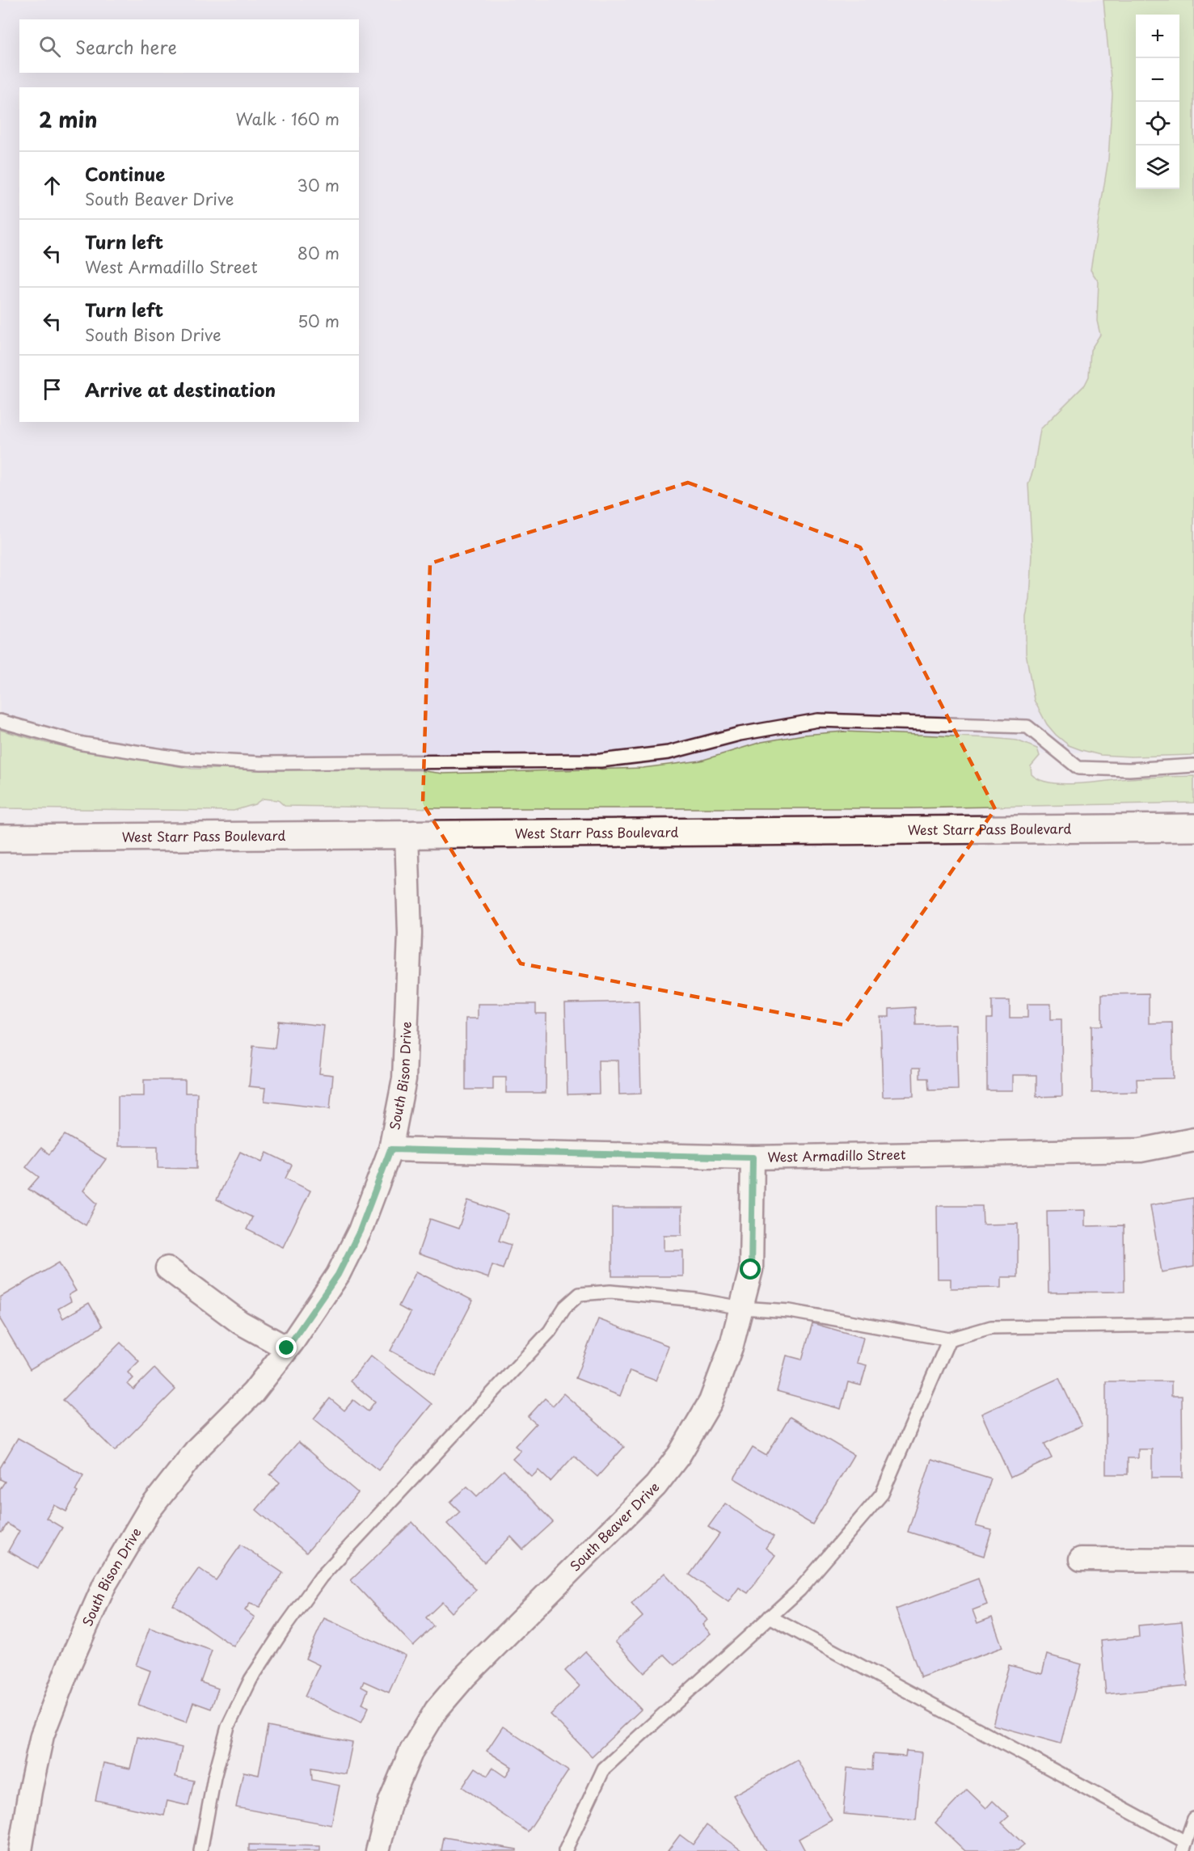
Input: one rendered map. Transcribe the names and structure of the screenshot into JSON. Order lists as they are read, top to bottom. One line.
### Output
{"streets":{"main road":["West Starr Pass Boulevard"],"street":["South Bison Drive","West Armadillo Street","South Beaver Drive"]},"crossings":[["West Starr Pass Boulevard","South Bison Drive"],["South Bison Drive","West Armadillo Street"],["West Armadillo Street","South Beaver Drive"]],"page":{"map_buttons":["+","−"],"search":"Search here","heading":["2 min","Walk · 160 m"],"list":[["Continue","South Beaver Drive","30 m"],["Turn left","West Armadillo Street","80 m"],["Turn left","South Bison Drive","50 m"],"Arrive at destination"]}}
